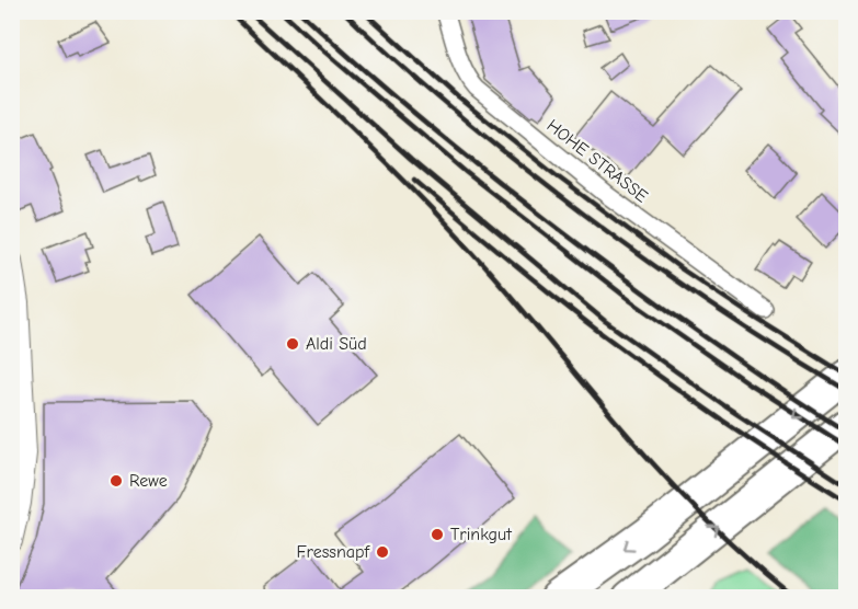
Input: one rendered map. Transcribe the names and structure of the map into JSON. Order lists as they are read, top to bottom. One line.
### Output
{"streets":{"street":["HOHE STRASSE"]},"places":["Aldi Süd","Rewe","Trinkgut","Fressnapf"]}
